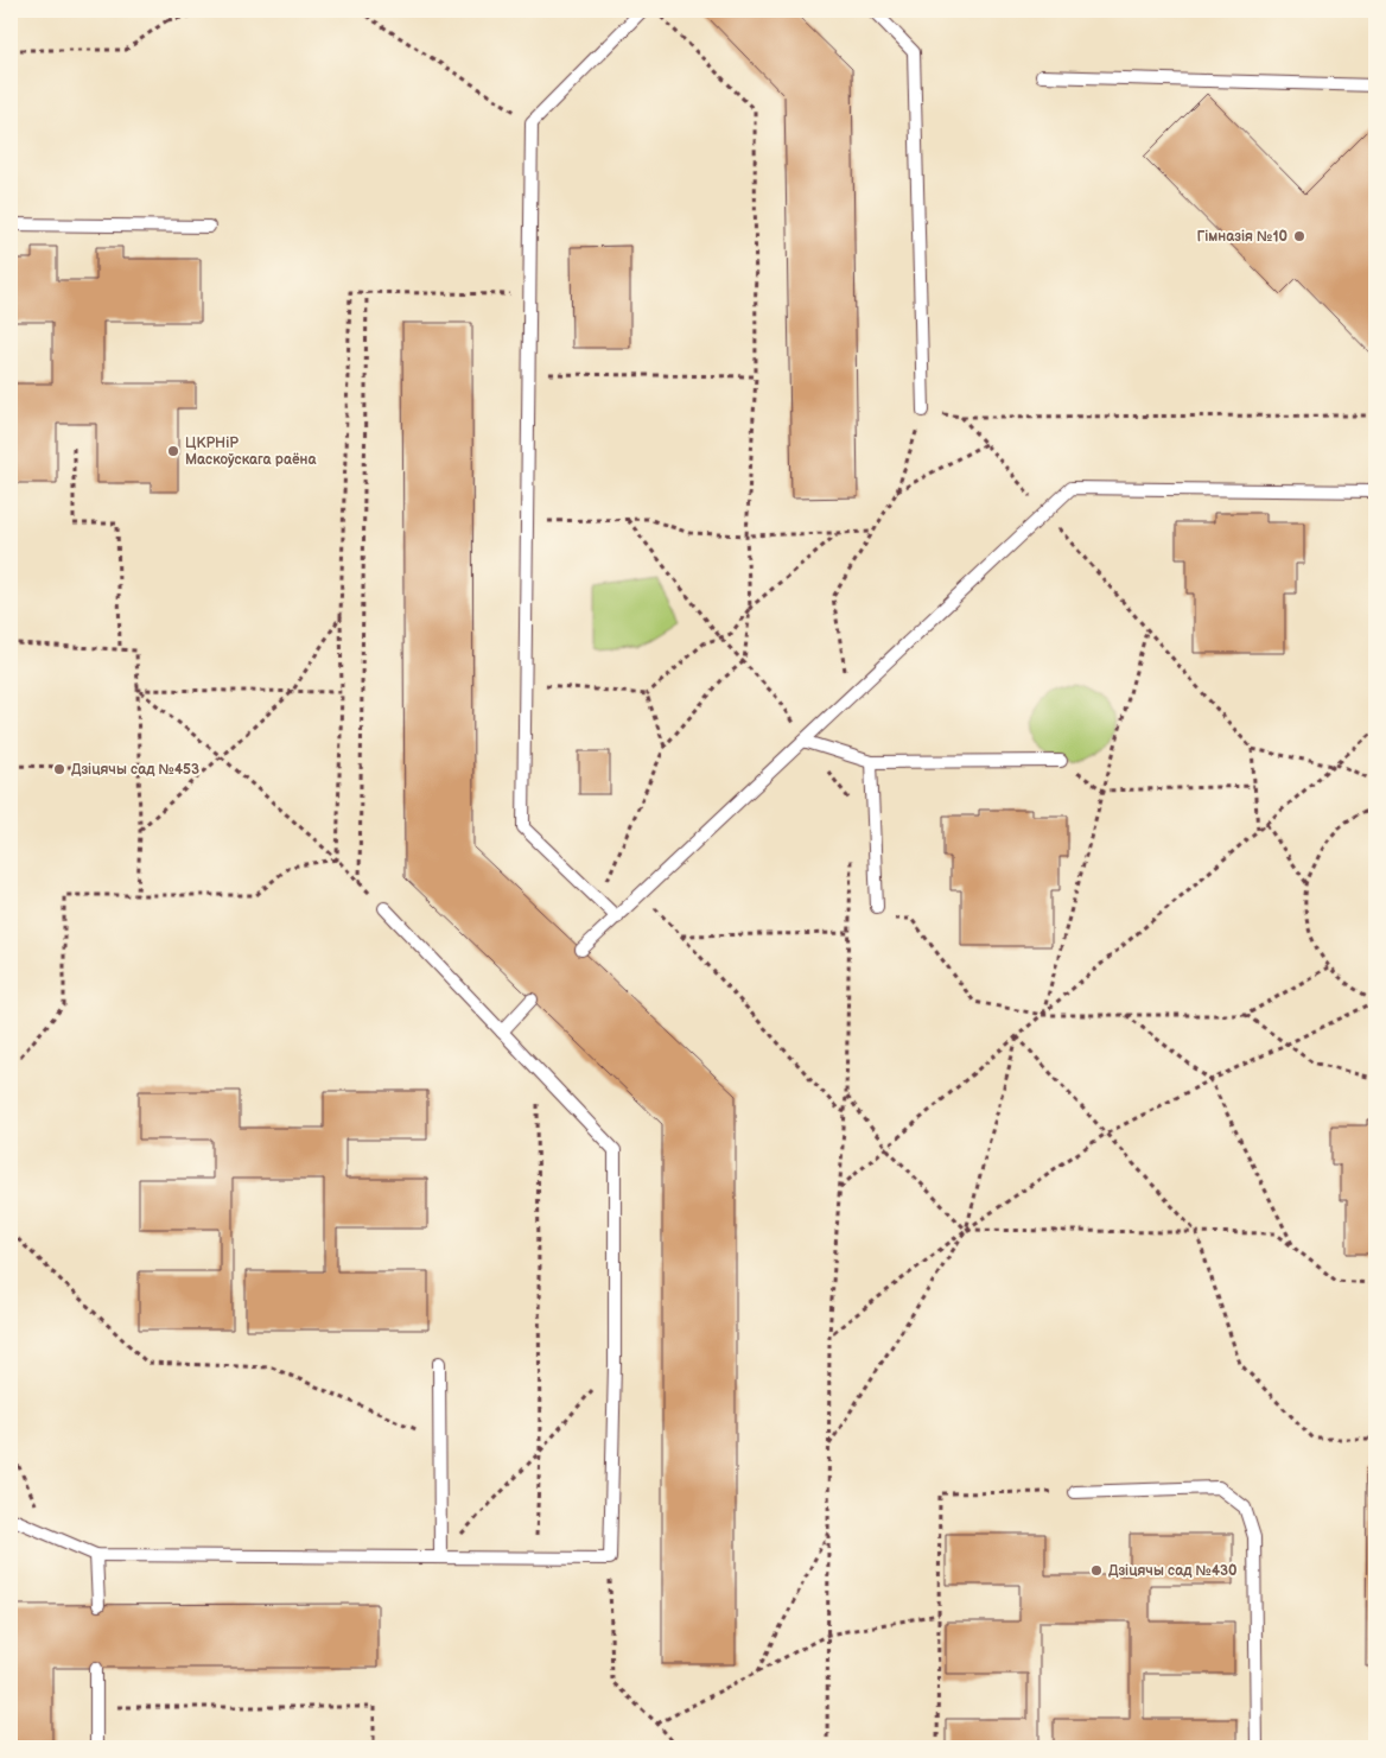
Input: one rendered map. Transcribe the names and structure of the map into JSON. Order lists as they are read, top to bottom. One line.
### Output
{"places":["Гімназія №10","ЦКРНіР Маскоўскага раёна","Дзіцячы сад №453","Дзіцячы сад №430"]}
